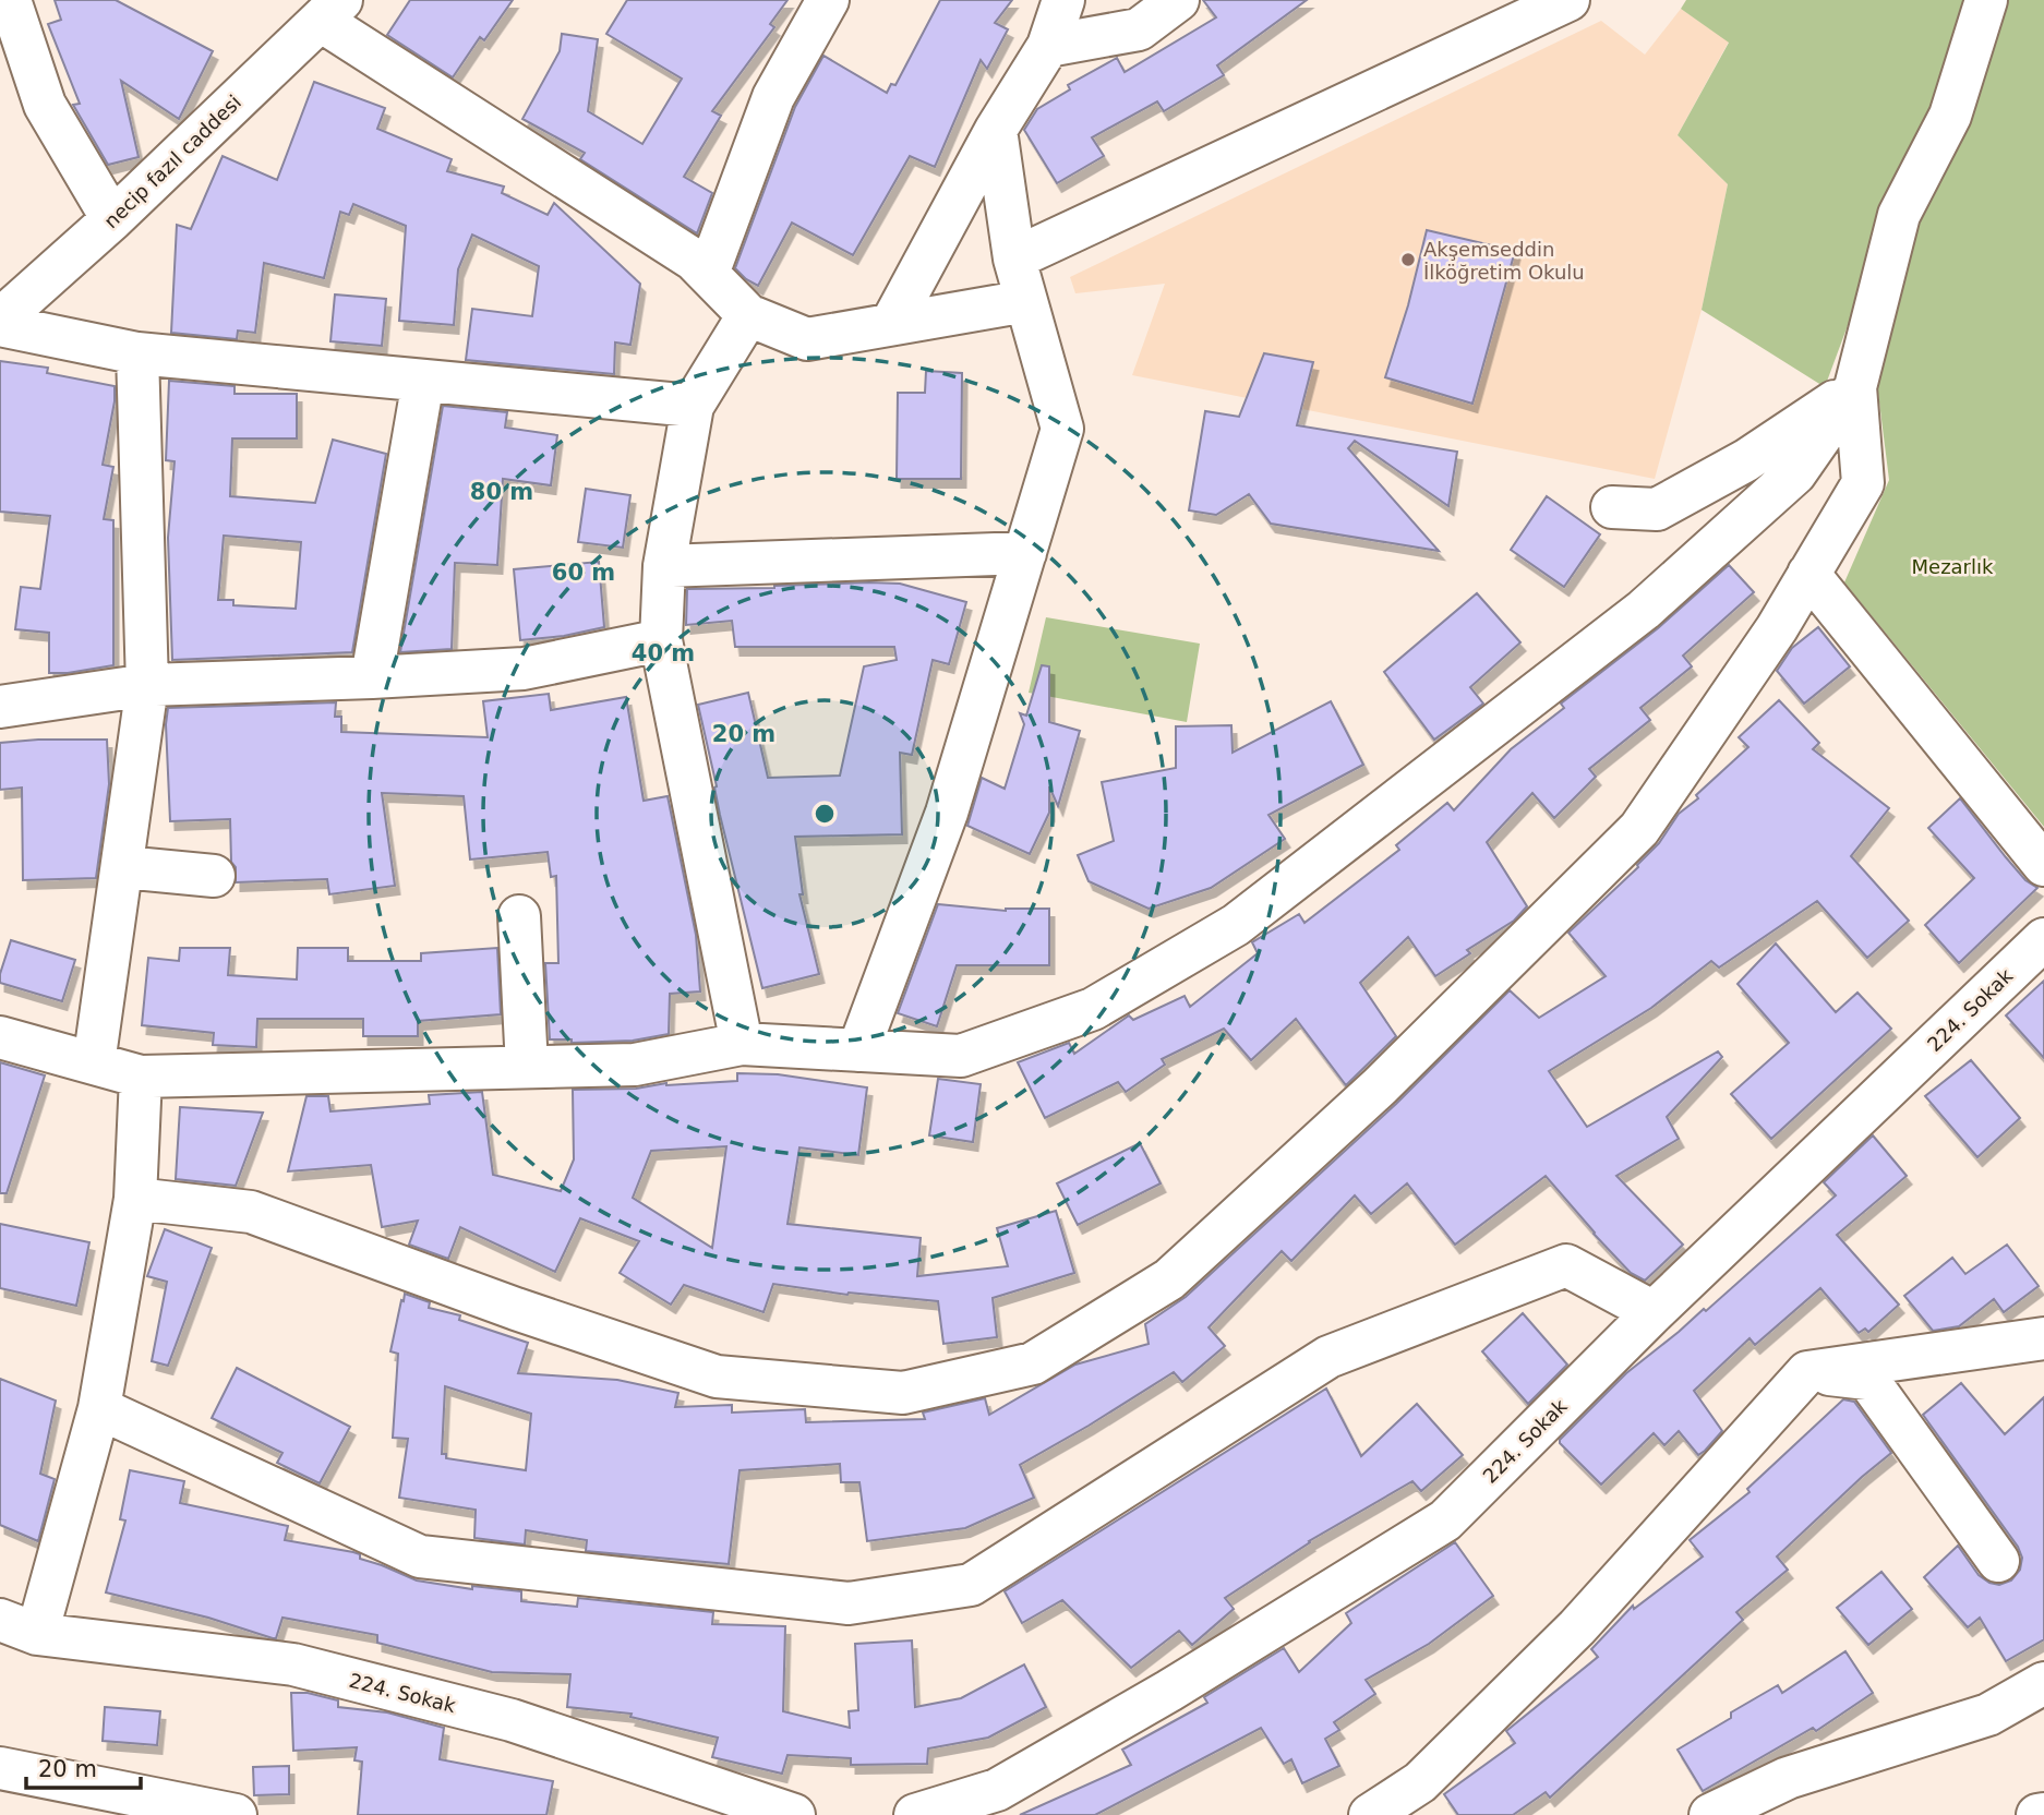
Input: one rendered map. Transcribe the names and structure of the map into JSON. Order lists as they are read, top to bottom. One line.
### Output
{"streets":{"street":["necip fazıl caddesi","224. Sokak"]},"parks":["Mezarlık"],"places":["Akşemseddin İlköğretim Okulu"],"scale_bar":"20 m","rings":["80 m","60 m","40 m","20 m"]}
